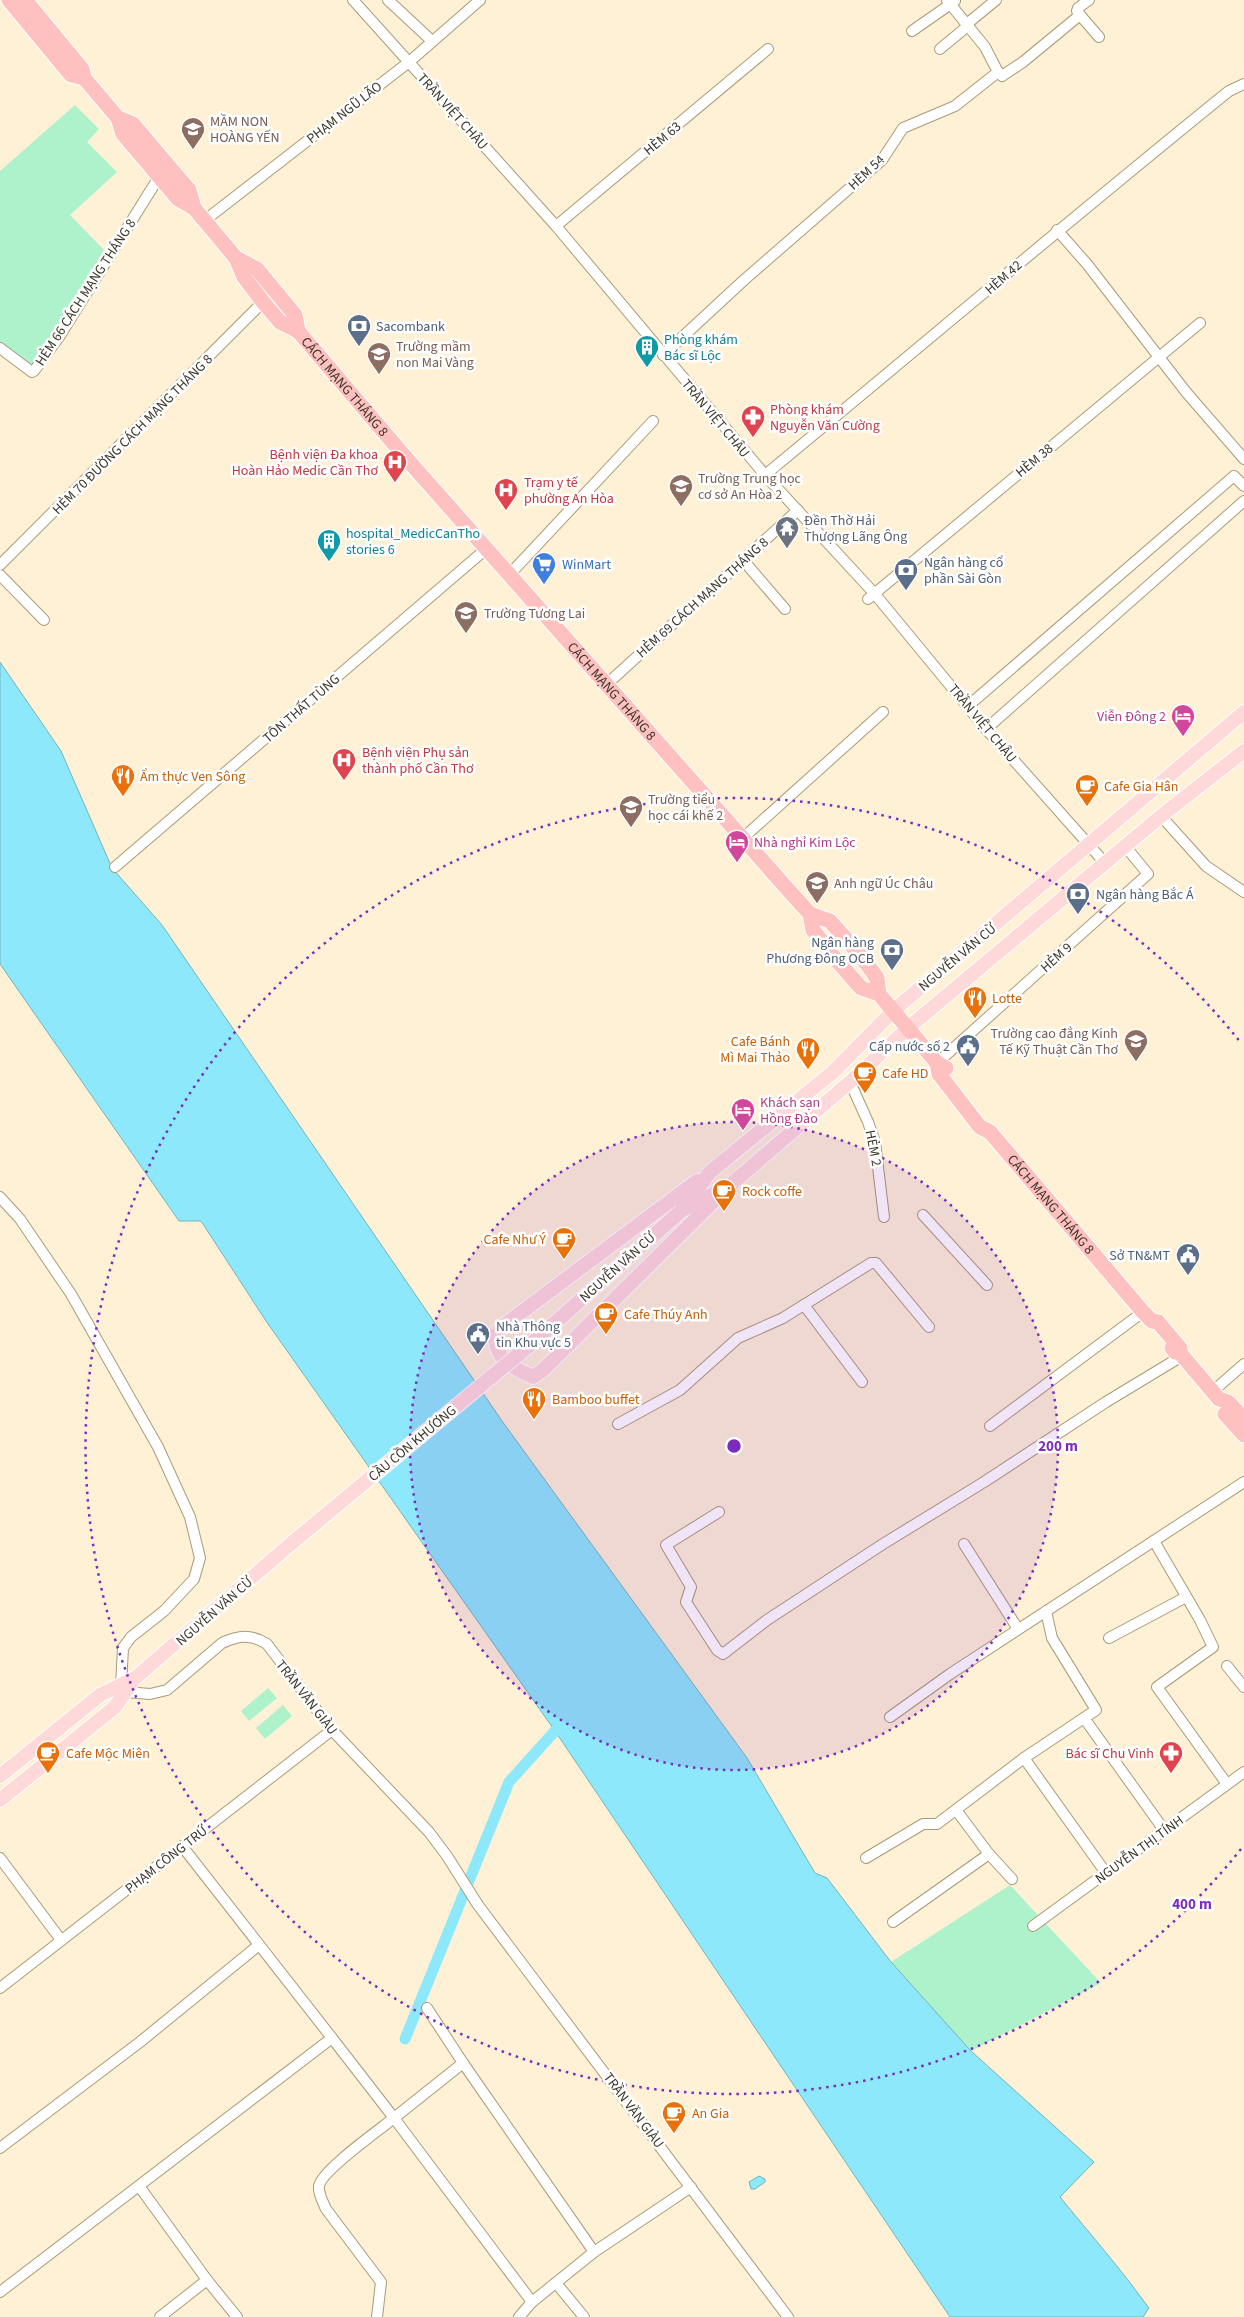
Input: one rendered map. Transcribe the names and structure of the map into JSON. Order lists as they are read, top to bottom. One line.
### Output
{"streets":{"highway":["CÁCH MẠNG THÁNG 8"],"main road":["NGUYỄN VĂN CỪ","CẦU CỒN KHƯƠNG"],"street":["TRẦN VIỆT CHÂU","PHẠM NGŨ LÃO","HÈM 63","HÈM 54","HÈM 42","HẺM 66 CÁCH MẠNG THÁNG 8","HẺM 70 ĐƯỜNG CÁCH MẠNG THÁNG 8","HÈM 38","HẺM 69 CÁCH MẠNG THÁNG 8","TÔN THẤT TÙNG","HẺM 9","HẺM 2","TRẦN VĂN GIÀU","NGUYỄN THỊ TÍNH","PHẠM CÔNG TRỨ"]},"crossings":[["TRẦN VIỆT CHÂU","PHẠM NGŨ LÃO"],["TRẦN VIỆT CHÂU","HÈM 63"],["TRẦN VIỆT CHÂU","HÈM 54"],["TRẦN VIỆT CHÂU","HÈM 42"],["TRẦN VIỆT CHÂU","HÈM 38"],["TRẦN VIỆT CHÂU","HẺM 69 CÁCH MẠNG THÁNG 8"],["TRẦN VIỆT CHÂU","NGUYỄN VĂN CỪ"],["PHẠM NGŨ LÃO","CÁCH MẠNG THÁNG 8"],["HẺM 66 CÁCH MẠNG THÁNG 8","CÁCH MẠNG THÁNG 8"],["CÁCH MẠNG THÁNG 8","HẺM 70 ĐƯỜNG CÁCH MẠNG THÁNG 8"],["CÁCH MẠNG THÁNG 8","HẺM 69 CÁCH MẠNG THÁNG 8"],["CÁCH MẠNG THÁNG 8","TÔN THẤT TÙNG"],["CÁCH MẠNG THÁNG 8","NGUYỄN VĂN CỪ"],["CÁCH MẠNG THÁNG 8","HẺM 9"],["NGUYỄN VĂN CỪ","HẺM 9"],["NGUYỄN VĂN CỪ","HẺM 2"],["NGUYỄN VĂN CỪ","CẦU CỒN KHƯƠNG"],["NGUYỄN VĂN CỪ","TRẦN VĂN GIÀU"],["TRẦN VĂN GIÀU","PHẠM CÔNG TRỨ"]],"places":{"school or university":["MẦM NON HOÀNG YẾN","Trường mầm non Mai Vàng","Trường Trung học cơ sở An Hòa 2","Trường Tương Lai","Trường tiểu học cái khế 2","Anh ngữ Úc Châu","Trường cao đẳng Kinh Tế Kỹ Thuật Cần Thơ"],"bank":["Sacombank","Ngân hàng cổ phần Sài Gòn","Ngân hàng Bắc Á","Ngân hàng Phương Đông OCB"],"building":["Phòng khám Bác sĩ Lộc","hospital_MedicCanTho stories 6"],"pharmacy":["Phòng khám Nguyễn Văn Cường","Bác sĩ Chu Vinh"],"hospital":["Bệnh viện Đa khoa Hoàn Hảo Medic Cần Thơ","Trạm y tế phường An Hòa","Bệnh viện Phụ sản thành phố Cần Thơ"],"temple":["Đền Thờ Hải Thượng Lãng Ông"],"supermarket":["WinMart"],"hotel":["Viễn Đông 2","Nhà nghỉ Kim Lộc","Khách sạn Hồng Đào"],"restaurant":["Ẩm thực Ven Sông","Lotte","Cafe Bánh Mì Mai Thảo","Bamboo buffet"],"cafe":["Cafe Gia Hân","Cafe HD","Rock coffe","Cafe Như Ý","Cafe Thúy Anh","Cafe Mộc Miên","An Gia"],"public building":["Cấp nước số 2","Sở TN&MT","Nhà Thông tin Khu vực 5"]},"rings":["200 m","400 m"]}
